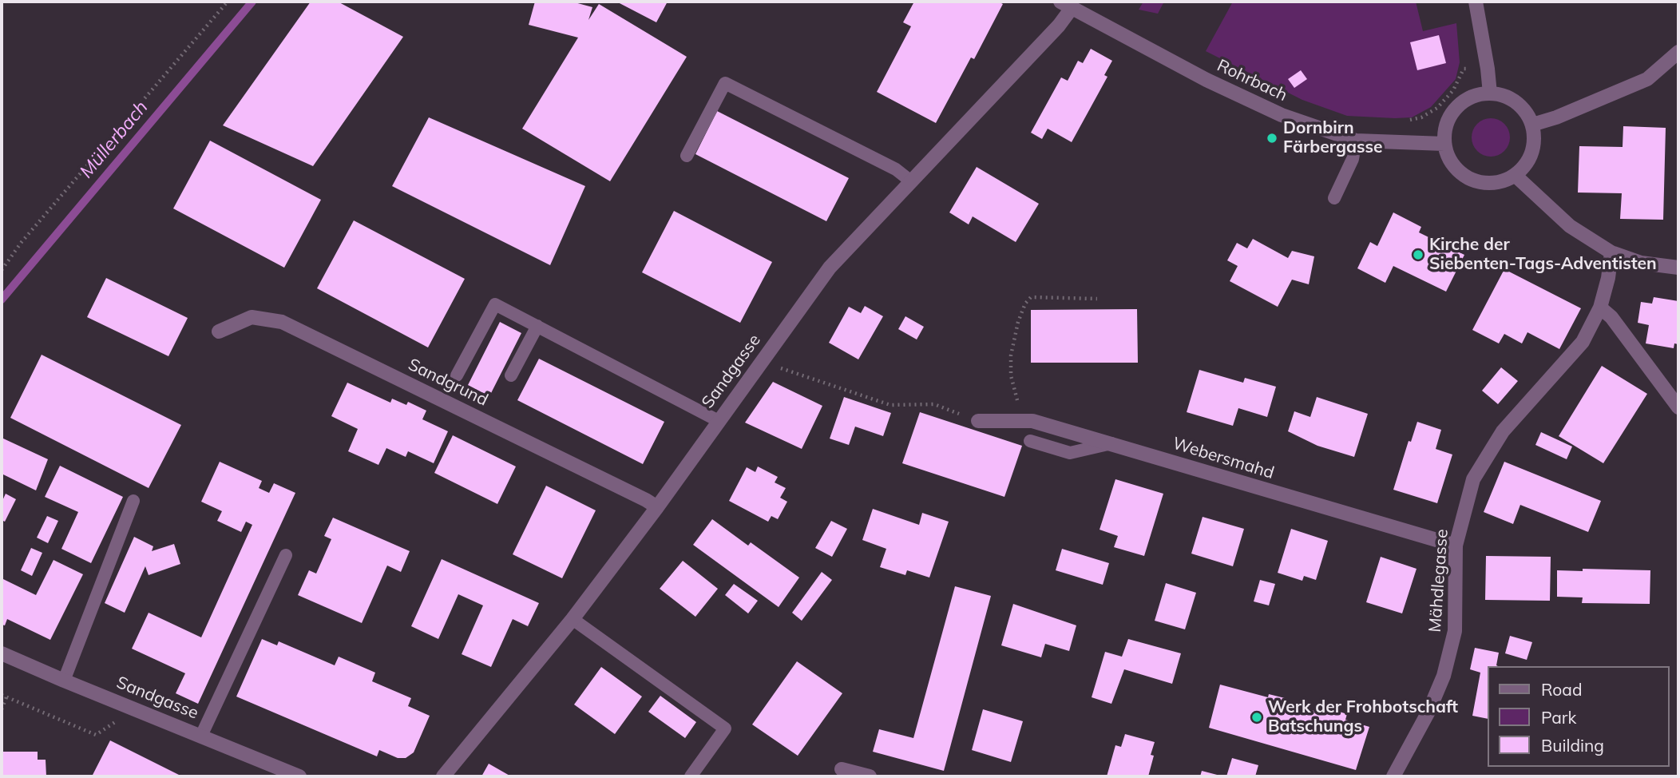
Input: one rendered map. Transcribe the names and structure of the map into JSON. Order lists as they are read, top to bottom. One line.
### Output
{"streets":{"street":["Rohrbach","Sandgasse","Sandgrund","Webersmahd","Mähdlegasse"]},"crossings":[["Rohrbach","Sandgasse"],["Sandgasse","Sandgrund"],["Webersmahd","Mähdlegasse"]],"water":["Müllerbach"],"places":["Dornbirn Färbergasse","Kirche der Siebenten-Tags-Adventisten","Werk der Frohbotschaft Batschungs"],"legend":["Road","Park","Building"]}
